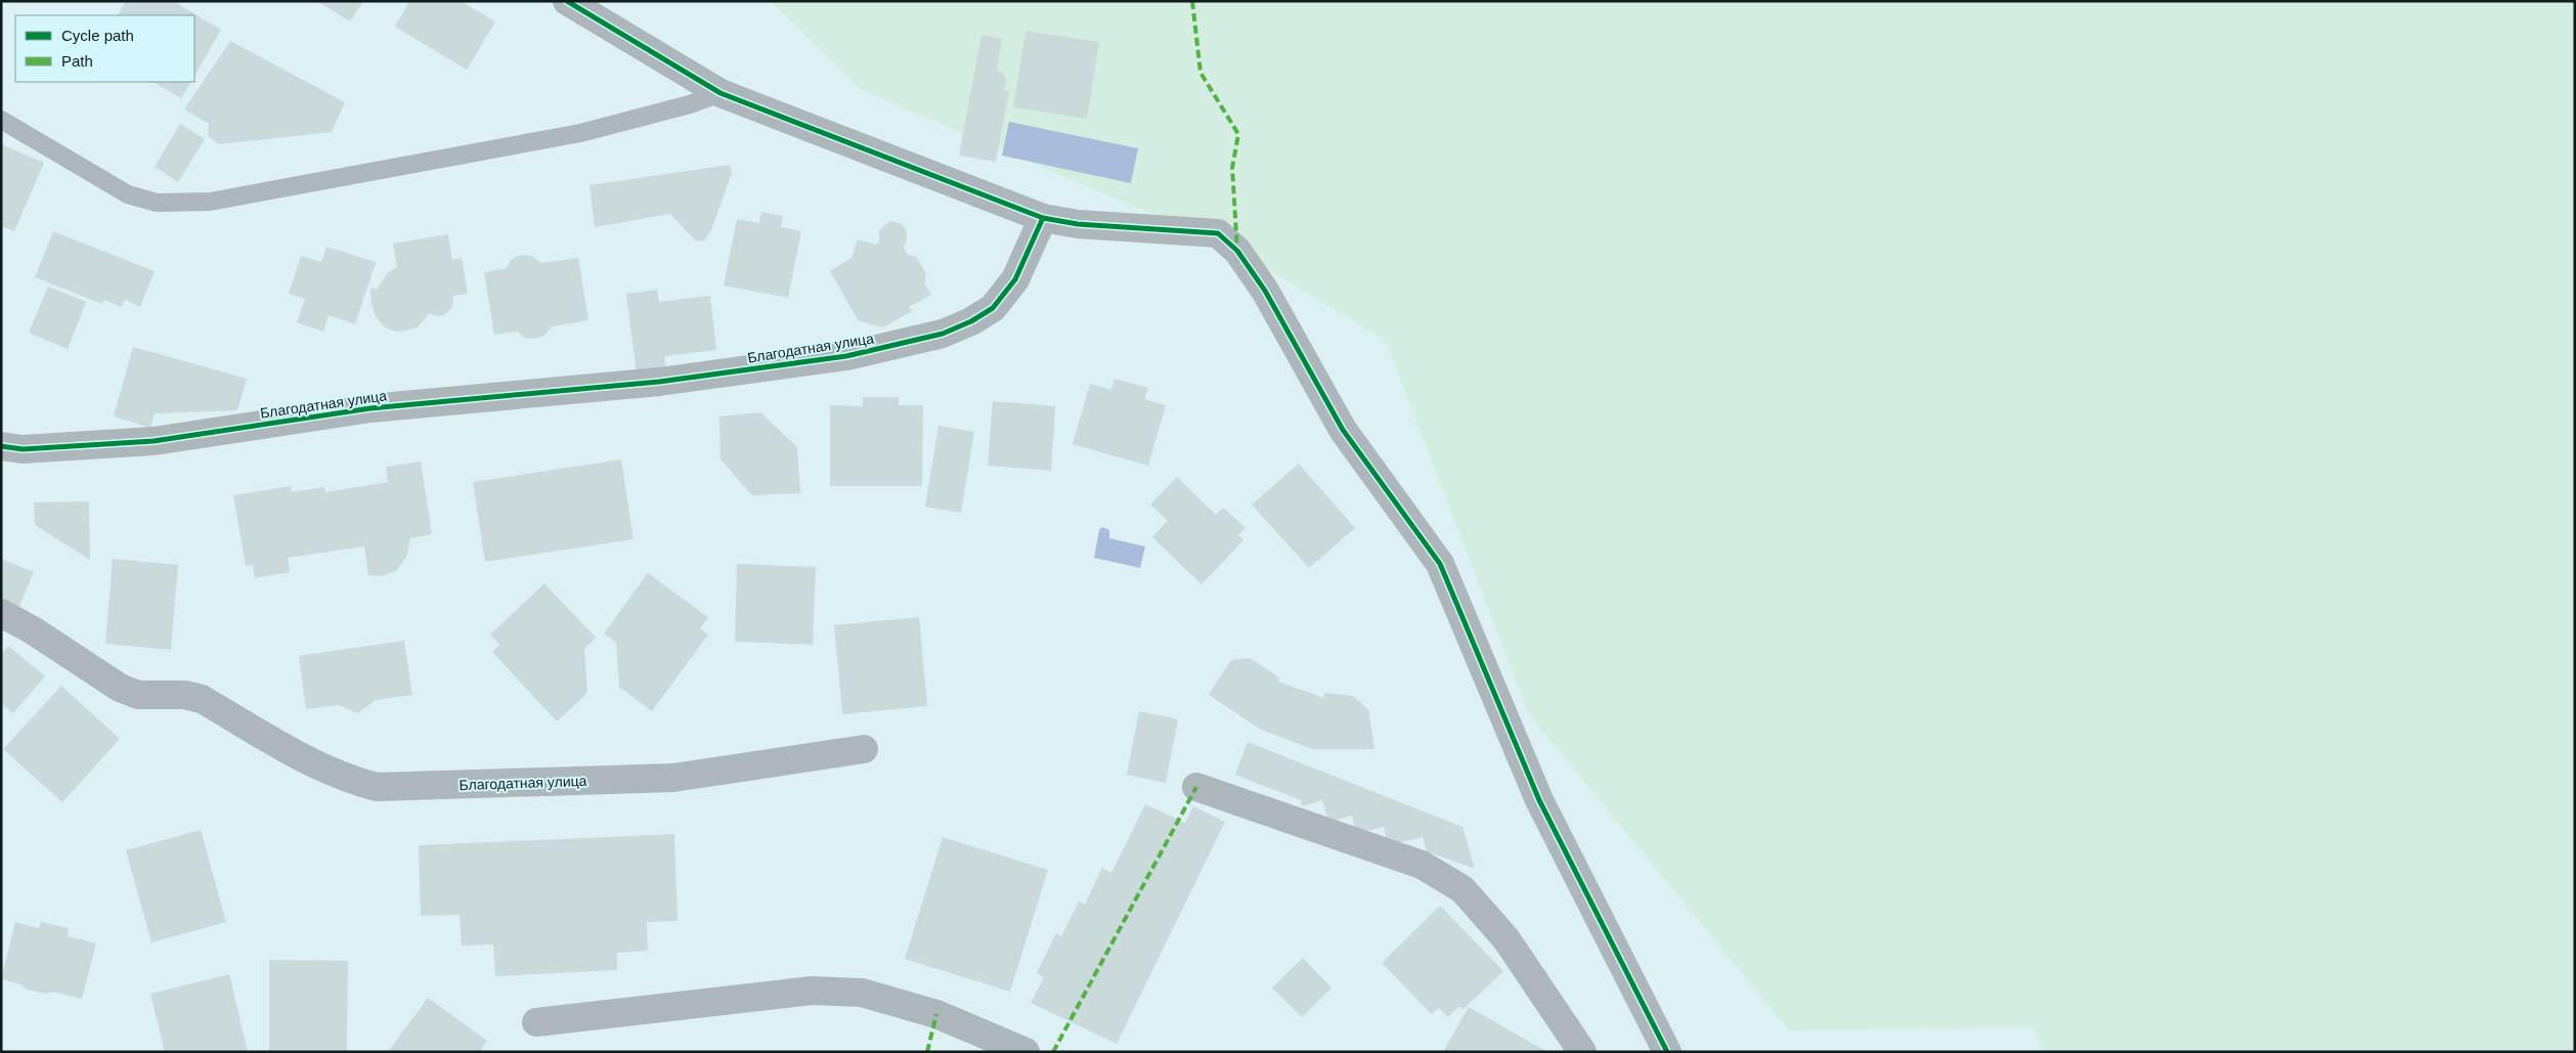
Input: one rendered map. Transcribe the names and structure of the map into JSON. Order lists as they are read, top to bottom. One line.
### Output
{"streets":{"street":["Благодатная улица"]},"legend":["Cycle path","Path"]}
